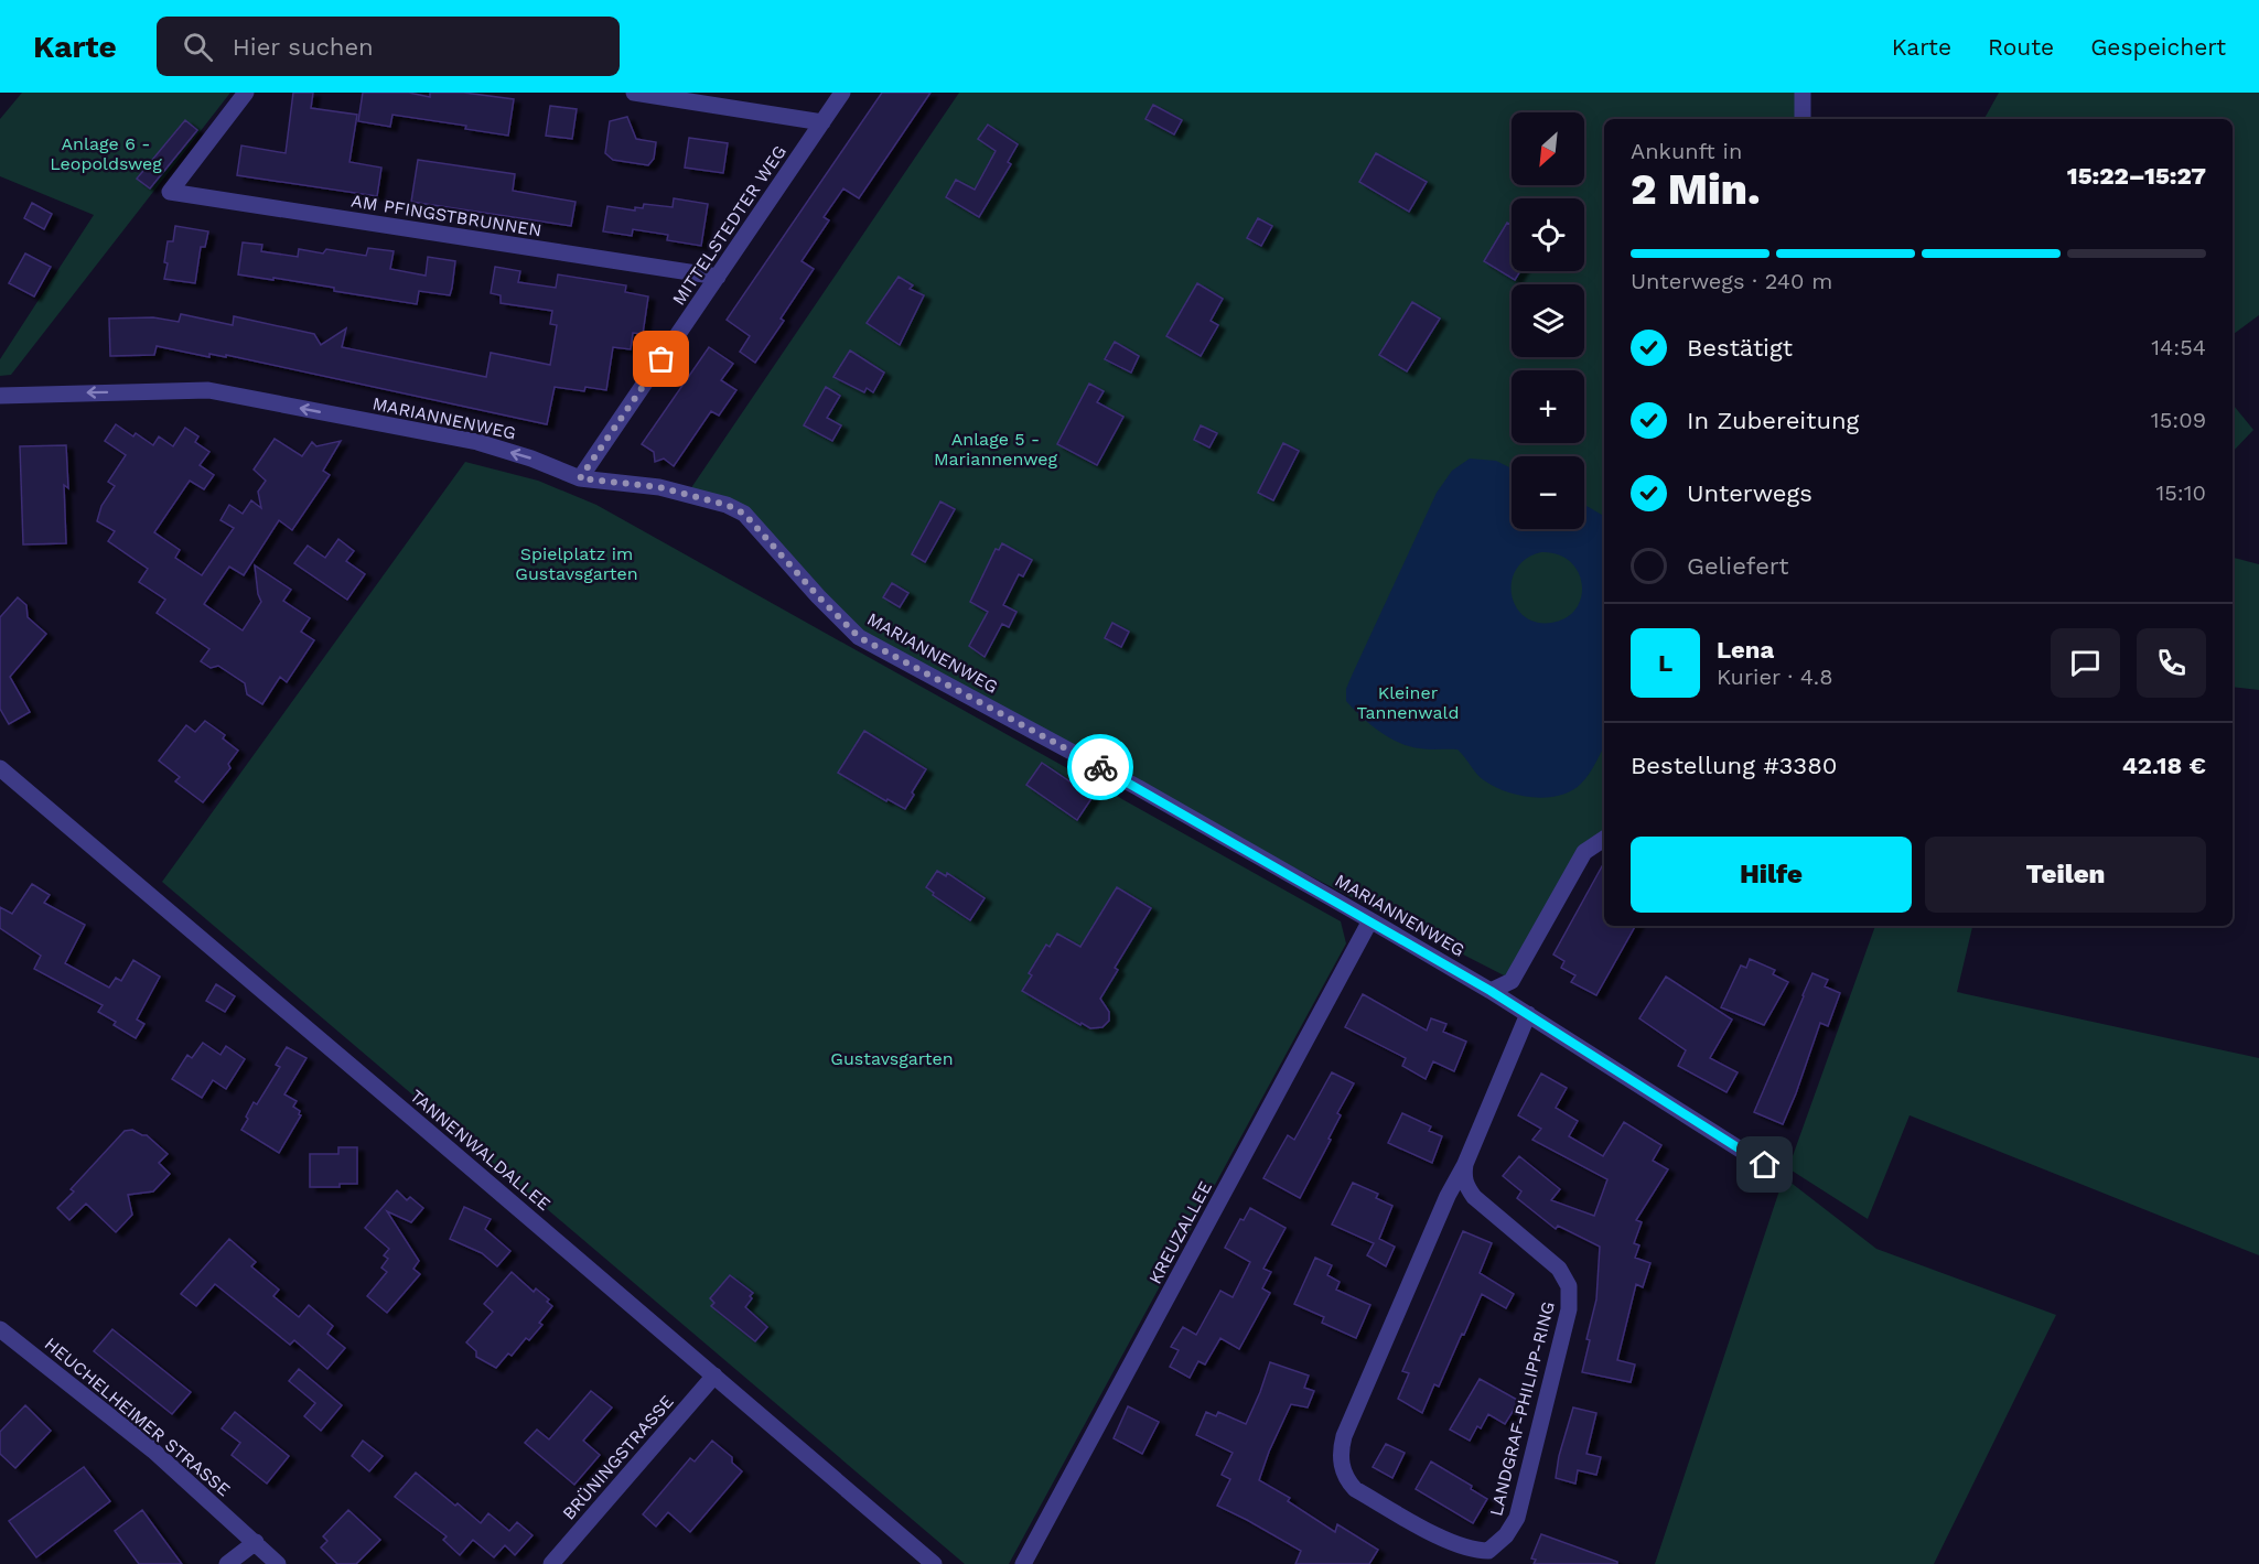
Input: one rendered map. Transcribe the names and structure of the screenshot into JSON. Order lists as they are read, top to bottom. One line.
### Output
{"streets":{"street":["AM PFINGSTBRUNNEN","MITTELSTEDTER WEG","MARIANNENWEG","TANNENWALDALLEE","KREUZALLEE","LANDGRAF-PHILIPP-RING","HEUCHELHEIMER STRASSE","BRÜNINGSTRASSE"]},"crossings":[["AM PFINGSTBRUNNEN","MITTELSTEDTER WEG"],["MITTELSTEDTER WEG","MARIANNENWEG"],["MARIANNENWEG","KREUZALLEE"],["MARIANNENWEG","LANDGRAF-PHILIPP-RING"],["TANNENWALDALLEE","BRÜNINGSTRASSE"]],"parks":["Anlage 6 - Leopoldsweg","Anlage 5 - Mariannenweg","Spielplatz im Gustavsgarten","Kleiner Tannenwald","Gustavsgarten"],"north":"bottom left","page":{"header":"Karte","search":"Hier suchen","nav":["Karte","Route","Gespeichert"],"map_buttons":["+","−"],"heading":["2 Min.","Ankunft in","15:22–15:27"],"panel":["Lena","Kurier · 4.8","Bestellung #3380","42.18 €"],"bar":"Unterwegs · 240 m","list":[["Bestätigt","14:54"],["In Zubereitung","15:09"],["Unterwegs","15:10"],"Geliefert"],"round":"L","buttons":["Hilfe","Teilen"]}}
